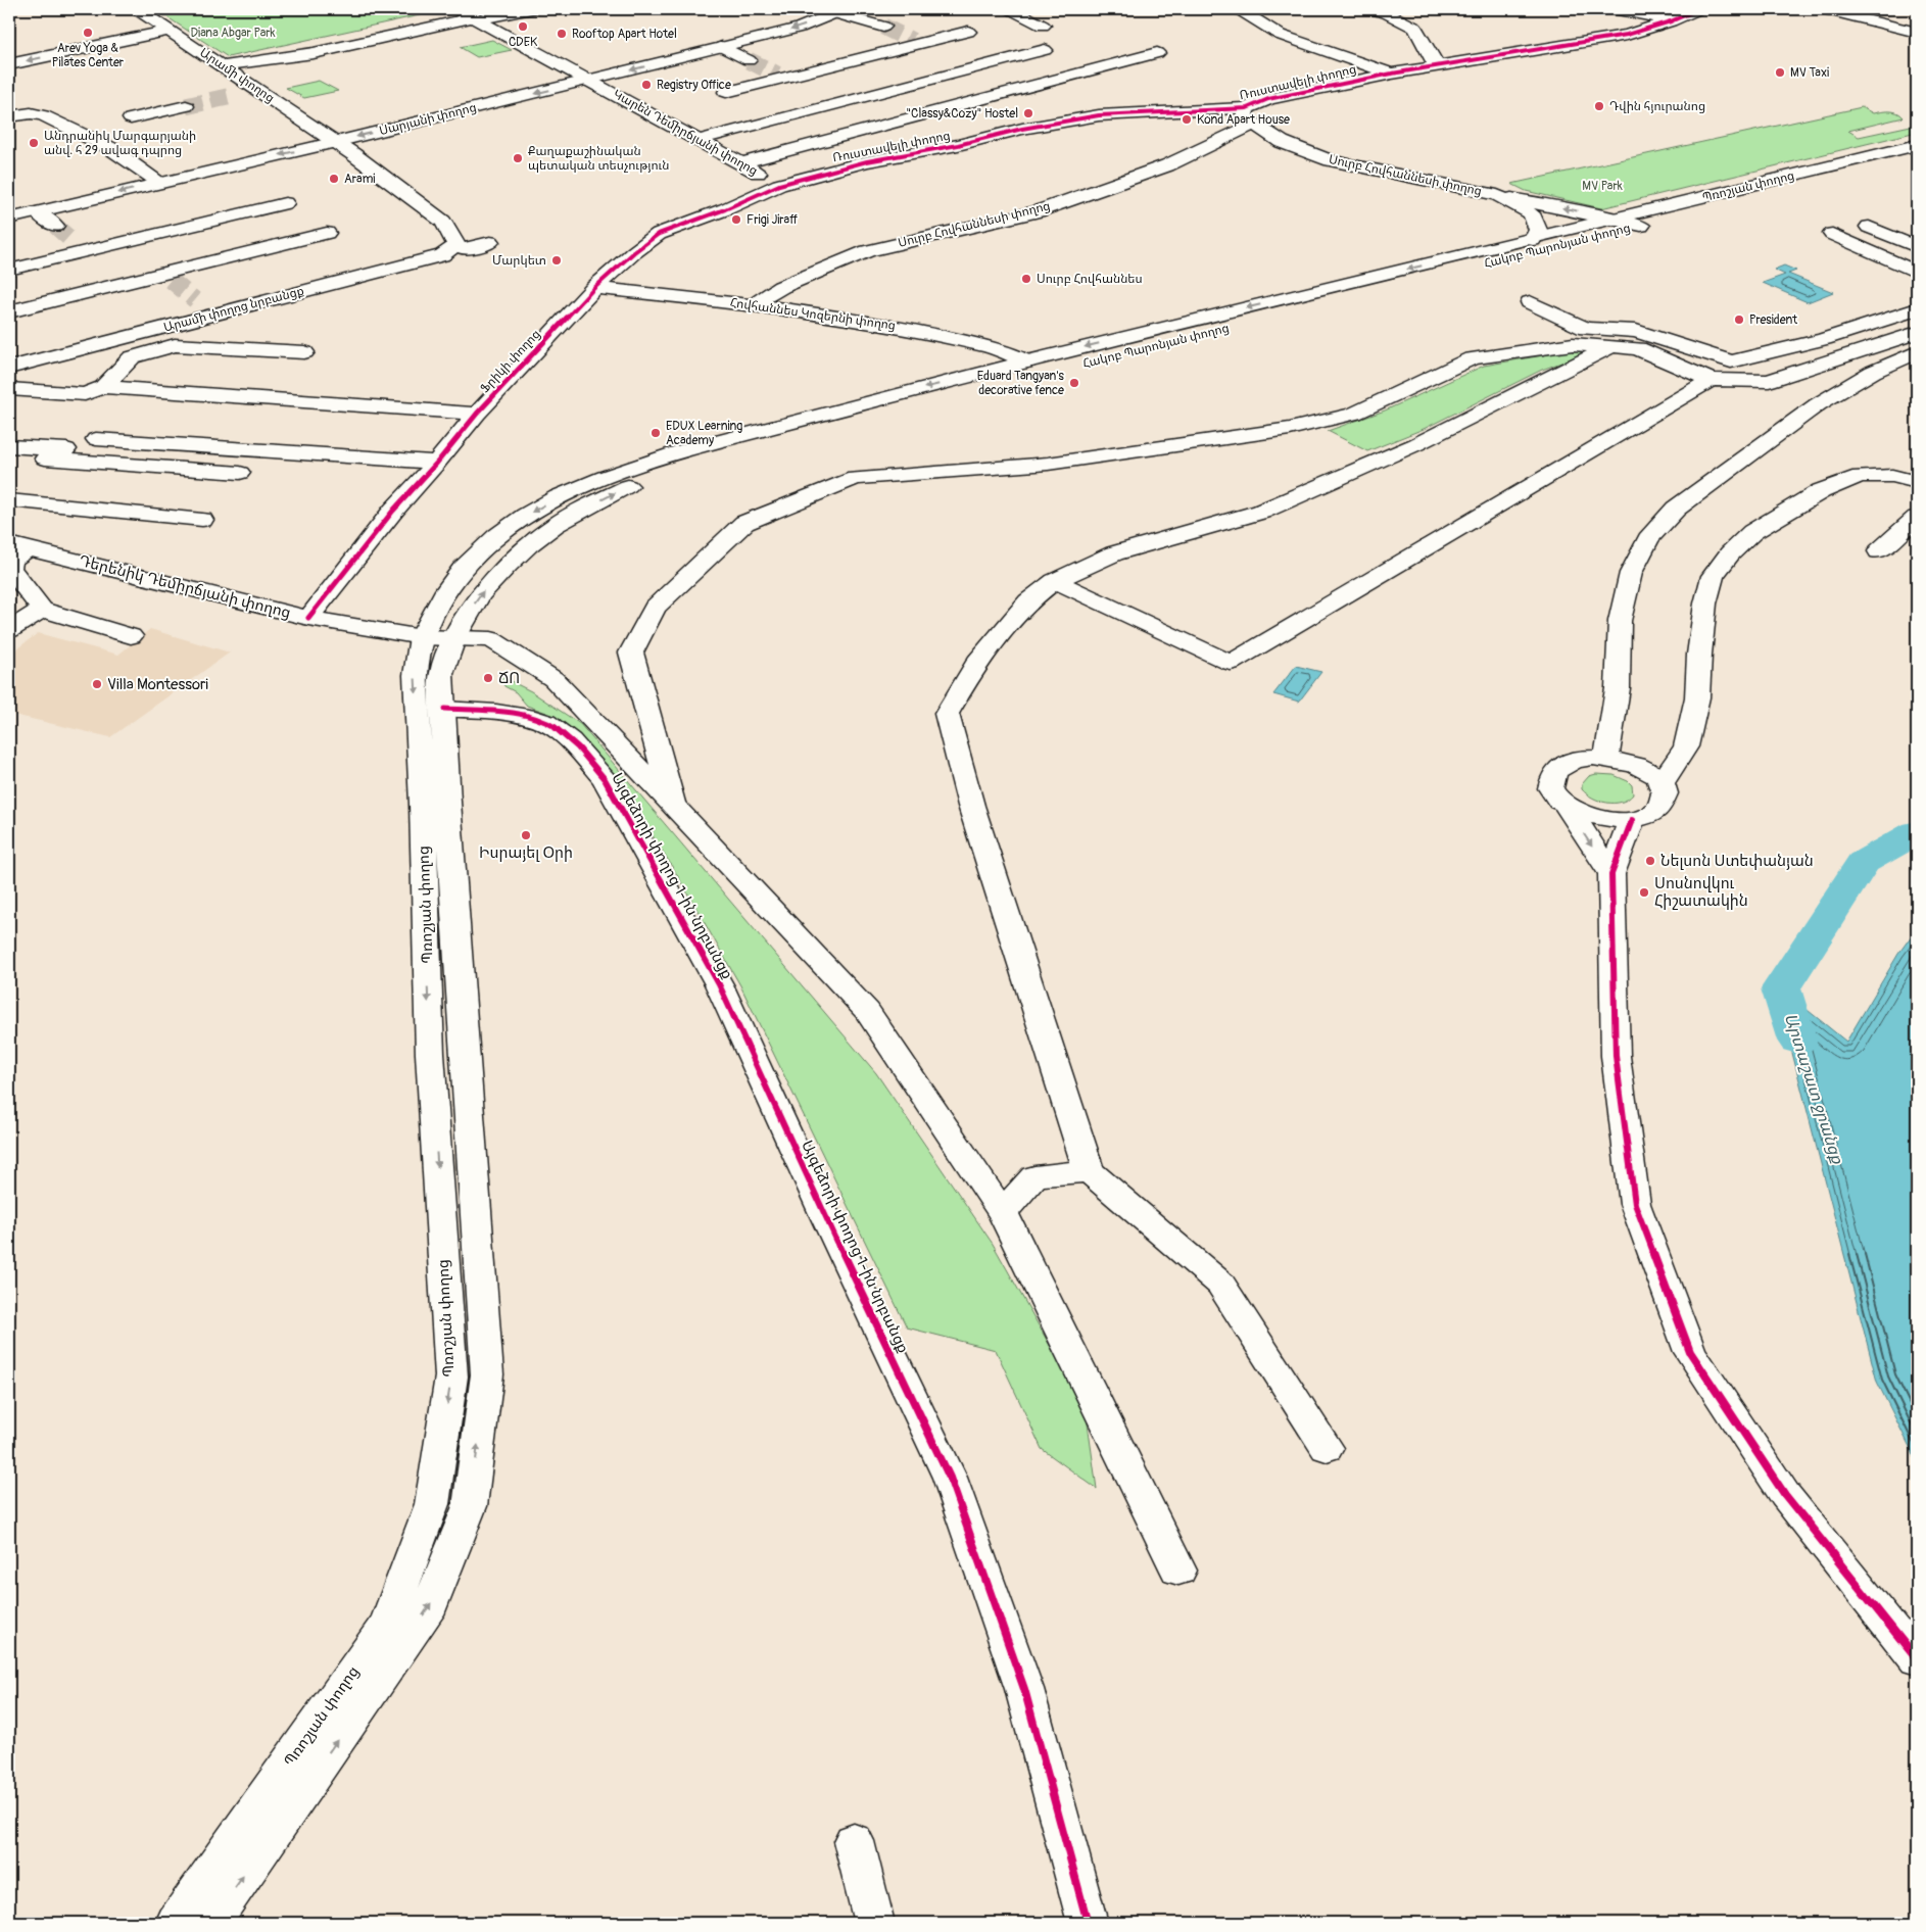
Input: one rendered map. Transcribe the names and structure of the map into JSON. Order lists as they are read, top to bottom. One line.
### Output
{"streets":{"street":["Արամի փողոց","Ռուստավելի փողոց","Սարյանի փողոց","Կարեն Դեմիրճյանի փողոց","Սուրբ Հովհաննեսի փողոց","Պռոշյան փողոց","Հակոբ Պարոնյան փողոց","Արամի փողոց նրբանցք","Հովհաննես Կոզերնի փողոց","Ֆրիկի փողոց","Դերենիկ Դեմիրճյանի փողոց","Այգեձորի փողոց 1-ին նրբանցք"]},"crossings":[["Արամի փողոց","Սարյանի փողոց"],["Ռուստավելի փողոց","Կարեն Դեմիրճյանի փողոց"],["Ռուստավելի փողոց","Սուրբ Հովհաննեսի փողոց"],["Ռուստավելի փողոց","Ֆրիկի փողոց"],["Սարյանի փողոց","Կարեն Դեմիրճյանի փողոց"],["Կարեն Դեմիրճյանի փողոց","Ֆրիկի փողոց"],["Սուրբ Հովհաննեսի փողոց","Հակոբ Պարոնյան փողոց"],["Սուրբ Հովհաննեսի փողոց","Հովհաննես Կոզերնի փողոց"],["Պռոշյան փողոց","Հակոբ Պարոնյան փողոց"],["Պռոշյան փողոց","Դերենիկ Դեմիրճյանի փողոց"],["Պռոշյան փողոց","Այգեձորի փողոց 1-ին նրբանցք"],["Հակոբ Պարոնյան փողոց","Հովհաննես Կոզերնի փողոց"],["Հակոբ Պարոնյան փողոց","Դերենիկ Դեմիրճյանի փողոց"],["Հովհաննես Կոզերնի փողոց","Ֆրիկի փողոց"],["Ֆրիկի փողոց","Դերենիկ Դեմիրճյանի փողոց"]],"water":["Արտաշատ ջրանցք"],"parks":["Diana Abgar Park","MV Park"],"places":["CDEK","Arev Yoga & Pilates Center","Rooftop Apart Hotel","MV Taxi","Registry Office","Դվին հյուրանոց","\"Classy&Cozy\" Hostel","Kond Apart House","Անդրանիկ Մարգարյանի անվ. հ 29 ավագ դպրոց","Քաղաքաշինական պետական տեսչություն","Arami","Frigi Jiraff","Մարկետ","Սուրբ Հովհաննես","President","Eduard Tangyan's decorative fence","EDUX Learning Academy","ՃՈ","Villa Montessori","Իսրայել Օրի","Նելսոն Ստեփանյան","Սոսնովկու Հիշատակին"]}
